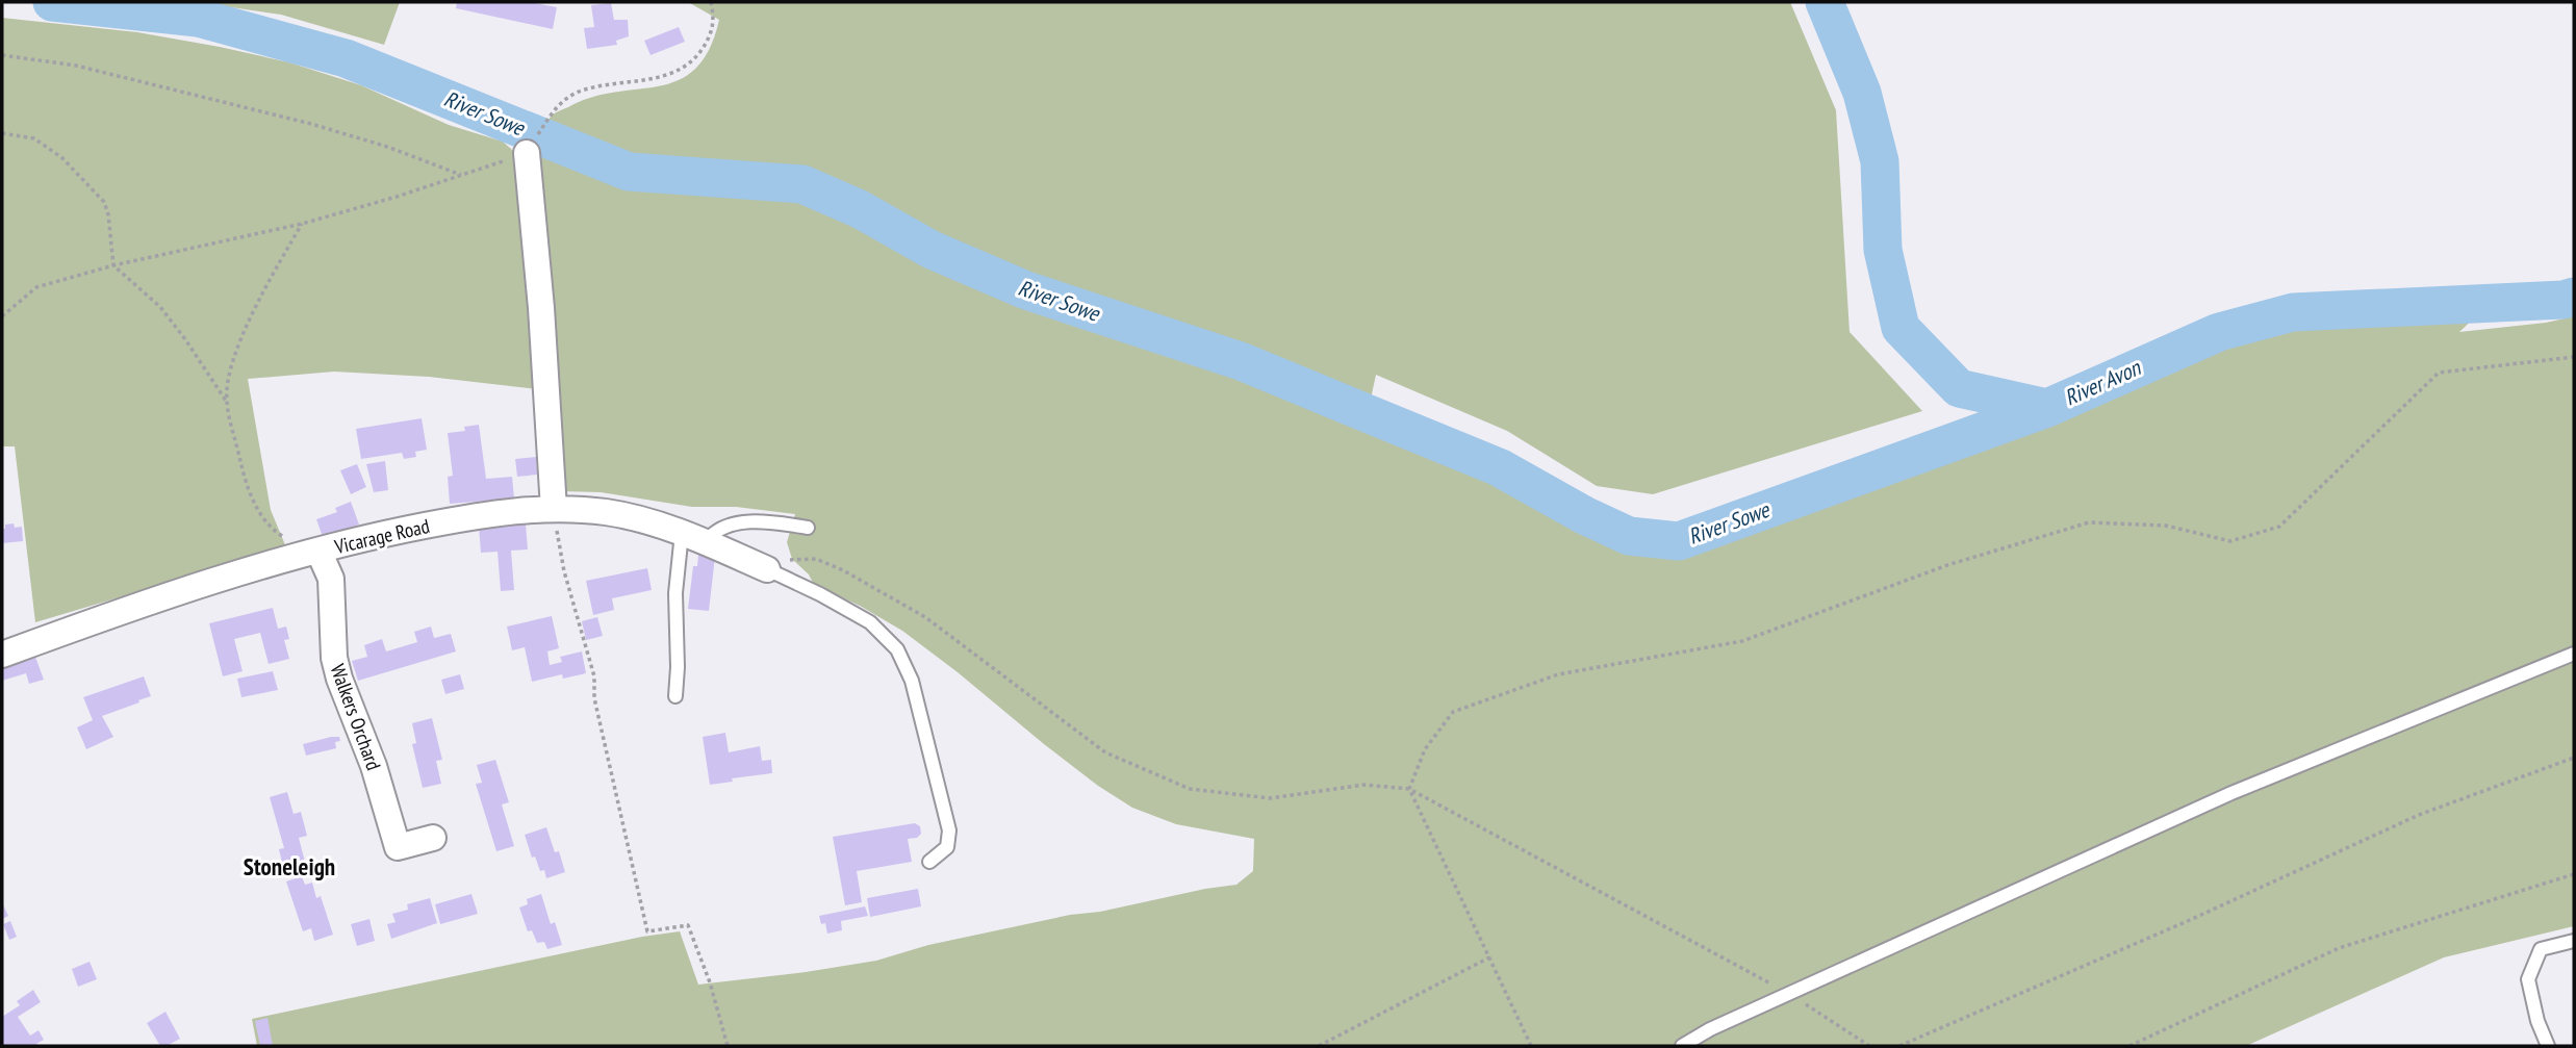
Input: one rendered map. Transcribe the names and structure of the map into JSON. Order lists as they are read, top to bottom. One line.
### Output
{"streets":{"street":["Vicarage Road","Walkers Orchard"]},"crossings":[["Vicarage Road","Walkers Orchard"]],"districts":["Stoneleigh"],"water":["River Sowe","River Avon"]}
